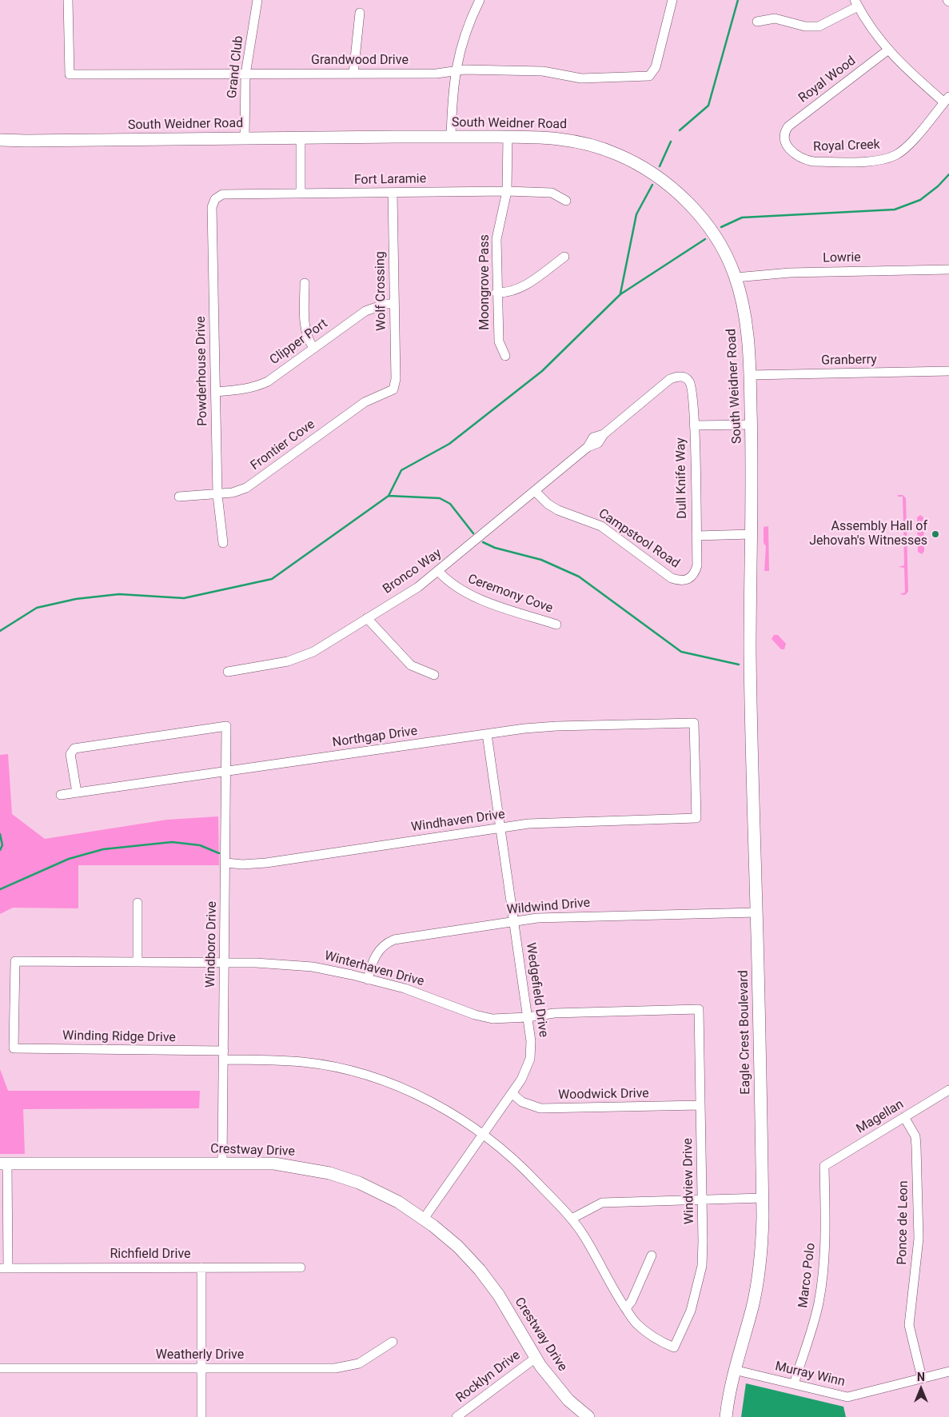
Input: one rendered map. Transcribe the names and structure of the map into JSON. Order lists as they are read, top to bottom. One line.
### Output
{"streets":{"main road":["South Weidner Road","Eagle Crest Boulevard","Crestway Drive"],"street":["Grandwood Drive","Grand Club","Royal Wood","Royal Creek","Fort Laramie","Lowrie","Moongrove Pass","Wolf Crossing","Clipper Port","Granberry","Powderhouse Drive","Frontier Cove","Dull Knife Way","Campstool Road","Bronco Way","Ceremony Cove","Northgap Drive","Windhaven Drive","Wildwind Drive","Windboro Drive","Winterhaven Drive","Wedgefield Drive","Winding Ridge Drive","Woodwick Drive","Magellan","Windview Drive","Ponce de Leon","Richfield Drive","Marco Polo","Weatherly Drive","Murray Winn","Rocklyn Drive"]},"crossings":[["Grandwood Drive","Grand Club"],["Grand Club","South Weidner Road"],["Royal Wood","Royal Creek"],["South Weidner Road","Lowrie"],["South Weidner Road","Moongrove Pass"],["South Weidner Road","Granberry"],["South Weidner Road","Eagle Crest Boulevard"],["Fort Laramie","Moongrove Pass"],["Fort Laramie","Wolf Crossing"],["Fort Laramie","Powderhouse Drive"],["Wolf Crossing","Clipper Port"],["Wolf Crossing","Frontier Cove"],["Clipper Port","Powderhouse Drive"],["Powderhouse Drive","Frontier Cove"],["Dull Knife Way","Campstool Road"],["Dull Knife Way","Bronco Way"],["Campstool Road","Bronco Way"],["Bronco Way","Ceremony Cove"],["Northgap Drive","Windhaven Drive"],["Northgap Drive","Windboro Drive"],["Northgap Drive","Wedgefield Drive"],["Windhaven Drive","Windboro Drive"],["Windhaven Drive","Wedgefield Drive"],["Wildwind Drive","Winterhaven Drive"],["Wildwind Drive","Wedgefield Drive"],["Wildwind Drive","Eagle Crest Boulevard"],["Windboro Drive","Winterhaven Drive"],["Windboro Drive","Winding Ridge Drive"],["Windboro Drive","Crestway Drive"],["Winterhaven Drive","Wedgefield Drive"],["Winterhaven Drive","Winding Ridge Drive"],["Winterhaven Drive","Windview Drive"],["Wedgefield Drive","Winding Ridge Drive"],["Wedgefield Drive","Woodwick Drive"],["Wedgefield Drive","Crestway Drive"],["Eagle Crest Boulevard","Murray Winn"],["Winding Ridge Drive","Windview Drive"],["Woodwick Drive","Windview Drive"],["Magellan","Ponce de Leon"],["Magellan","Marco Polo"],["Crestway Drive","Rocklyn Drive"],["Ponce de Leon","Murray Winn"],["Marco Polo","Murray Winn"]],"places":["Assembly Hall of Jehovah's Witnesses"],"north":"top"}
